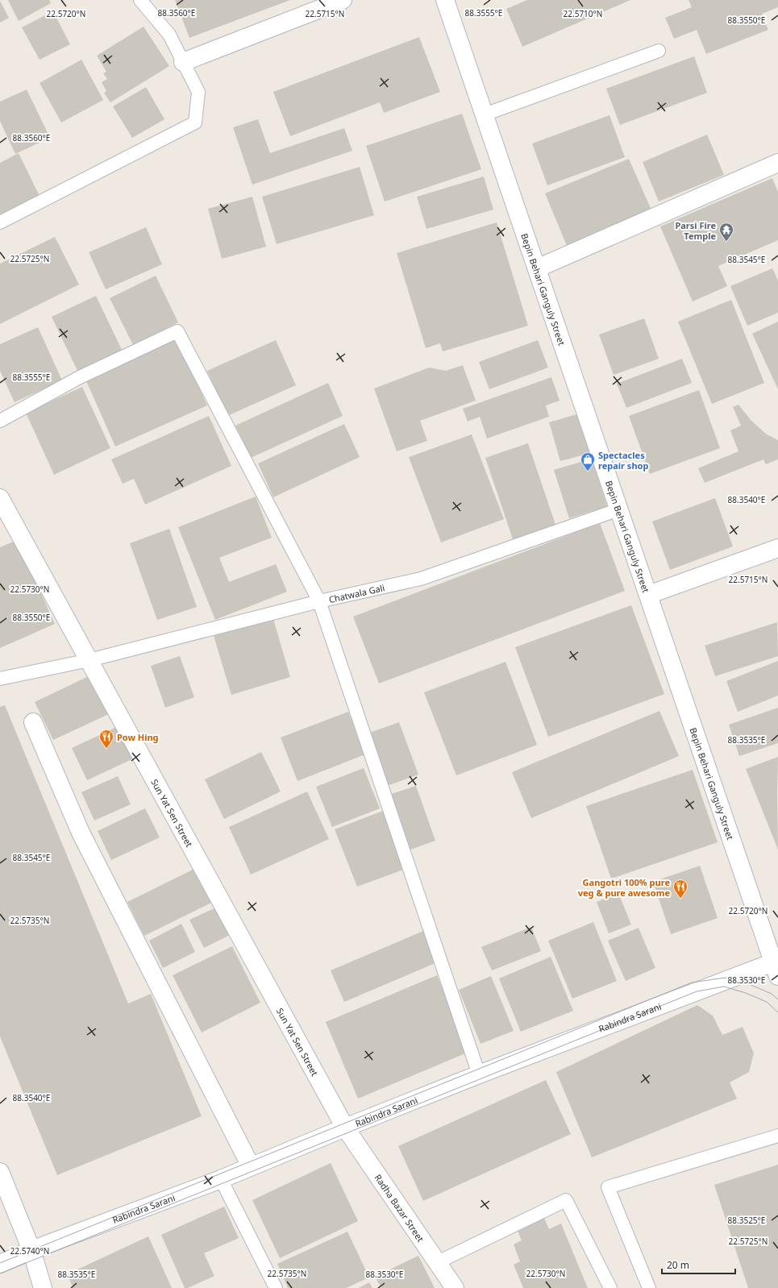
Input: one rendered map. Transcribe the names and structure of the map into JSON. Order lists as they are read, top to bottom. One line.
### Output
{"streets":{"street":["Bepin Behari Ganguly Street","Sun Yat Sen Street","Rabindra Sarani","Radha Bazar Street"],"lane":["Chatwala Gali"]},"crossings":[["Bepin Behari Ganguly Street","Chatwala Gali"],["Bepin Behari Ganguly Street","Rabindra Sarani"],["Chatwala Gali","Sun Yat Sen Street"],["Sun Yat Sen Street","Rabindra Sarani"],["Sun Yat Sen Street","Radha Bazar Street"],["Rabindra Sarani","Radha Bazar Street"]],"places":{"temple":["Parsi Fire Temple"],"shop":["Spectacles repair shop"],"restaurant":["Pow Hing","Gangotri 100% pure veg & pure awesome"]},"scale_bar":"20 m","coordinates":["88.3560°E","88.3555°E","22.5720°N","22.5715°N","22.5710°N","88.3550°E","22.5725°N","88.3545°E","88.3540°E","22.5730°N","88.3535°E","22.5735°N","88.3530°E","88.3525°E","22.5740°N"]}
